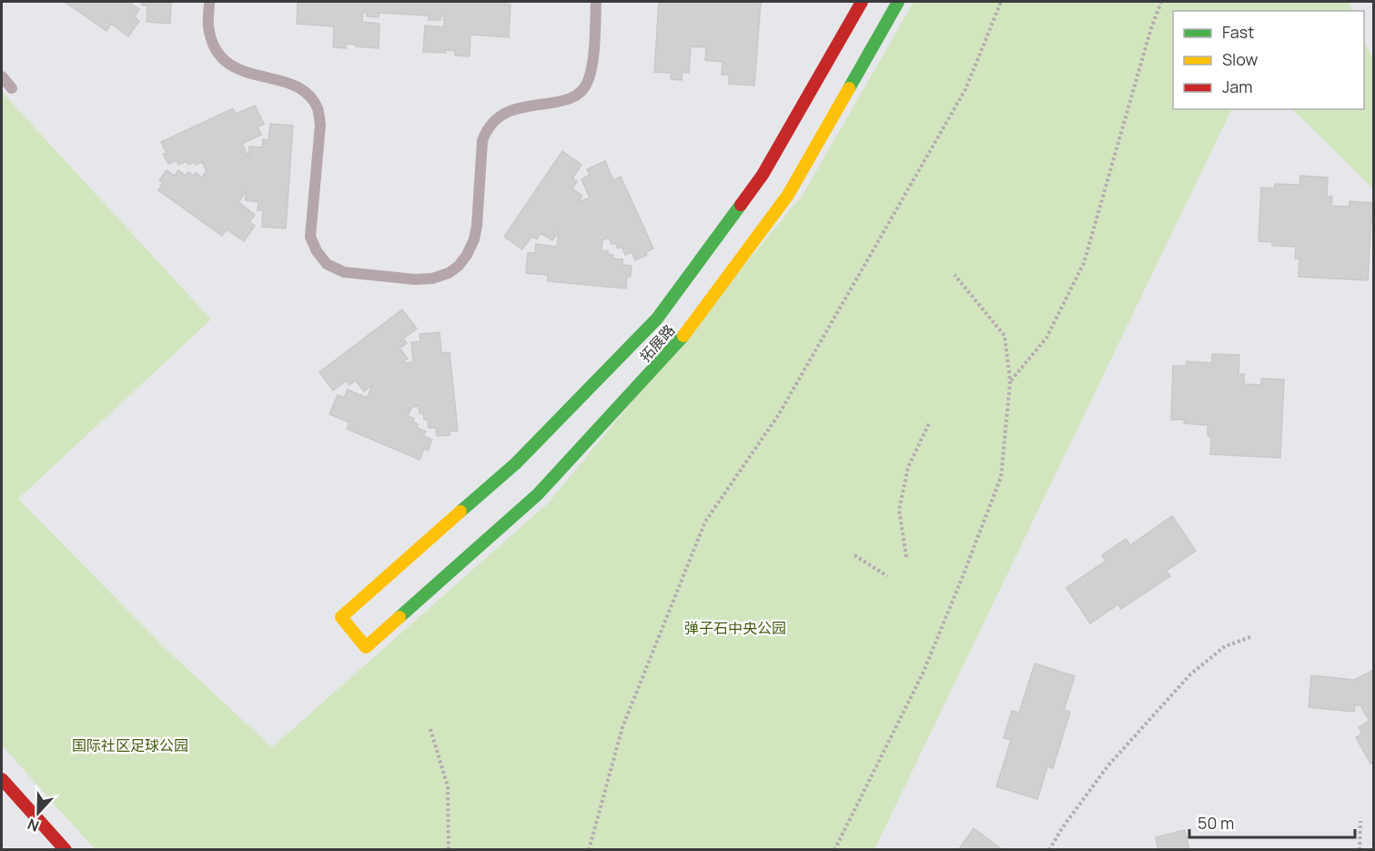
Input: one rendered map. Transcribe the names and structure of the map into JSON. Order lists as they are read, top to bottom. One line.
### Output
{"streets":{"main road":["拓展路"]},"parks":["弹子石中央公园","国际社区足球公园"],"legend":["Fast","Slow","Jam"],"scale_bar":"50 m","north":"bottom"}
